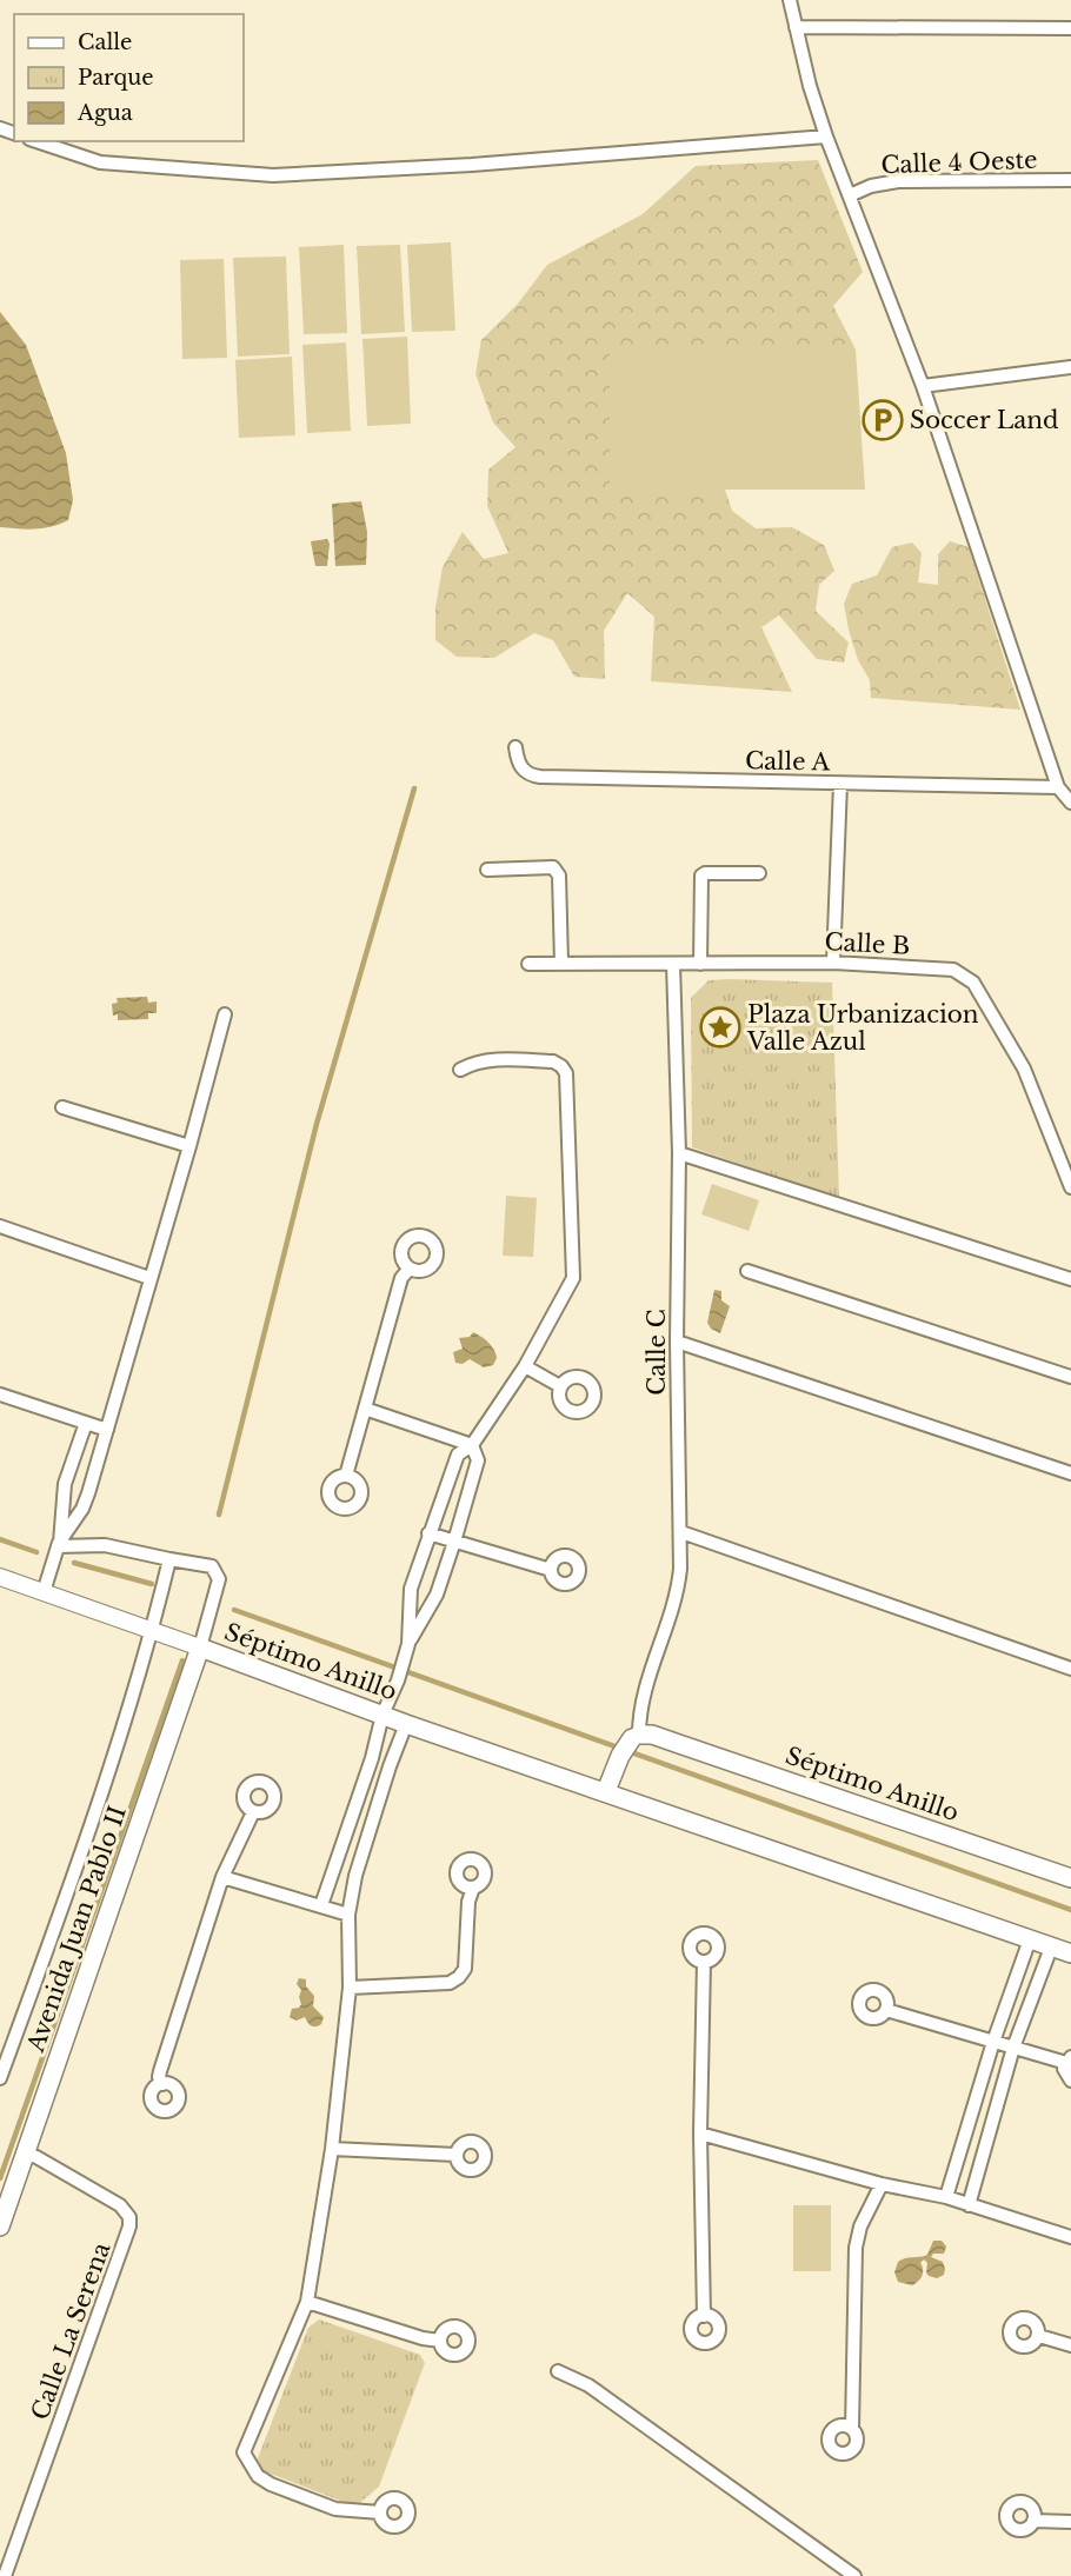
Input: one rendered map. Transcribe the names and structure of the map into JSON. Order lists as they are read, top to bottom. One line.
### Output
{"streets":{"main road":["Séptimo Anillo","Avenida Juan Pablo II"],"street":["Calle 4 Oeste","Calle A","Calle B","Calle C","Calle La Serena"]},"crossings":[["Calle B","Calle C"],["Calle C","Séptimo Anillo"],["Séptimo Anillo","Avenida Juan Pablo II"],["Avenida Juan Pablo II","Calle La Serena"]],"places":{"parking":["Soccer Land"],"place":["Plaza Urbanizacion Valle Azul"]},"legend":["Calle","Parque","Agua"]}
